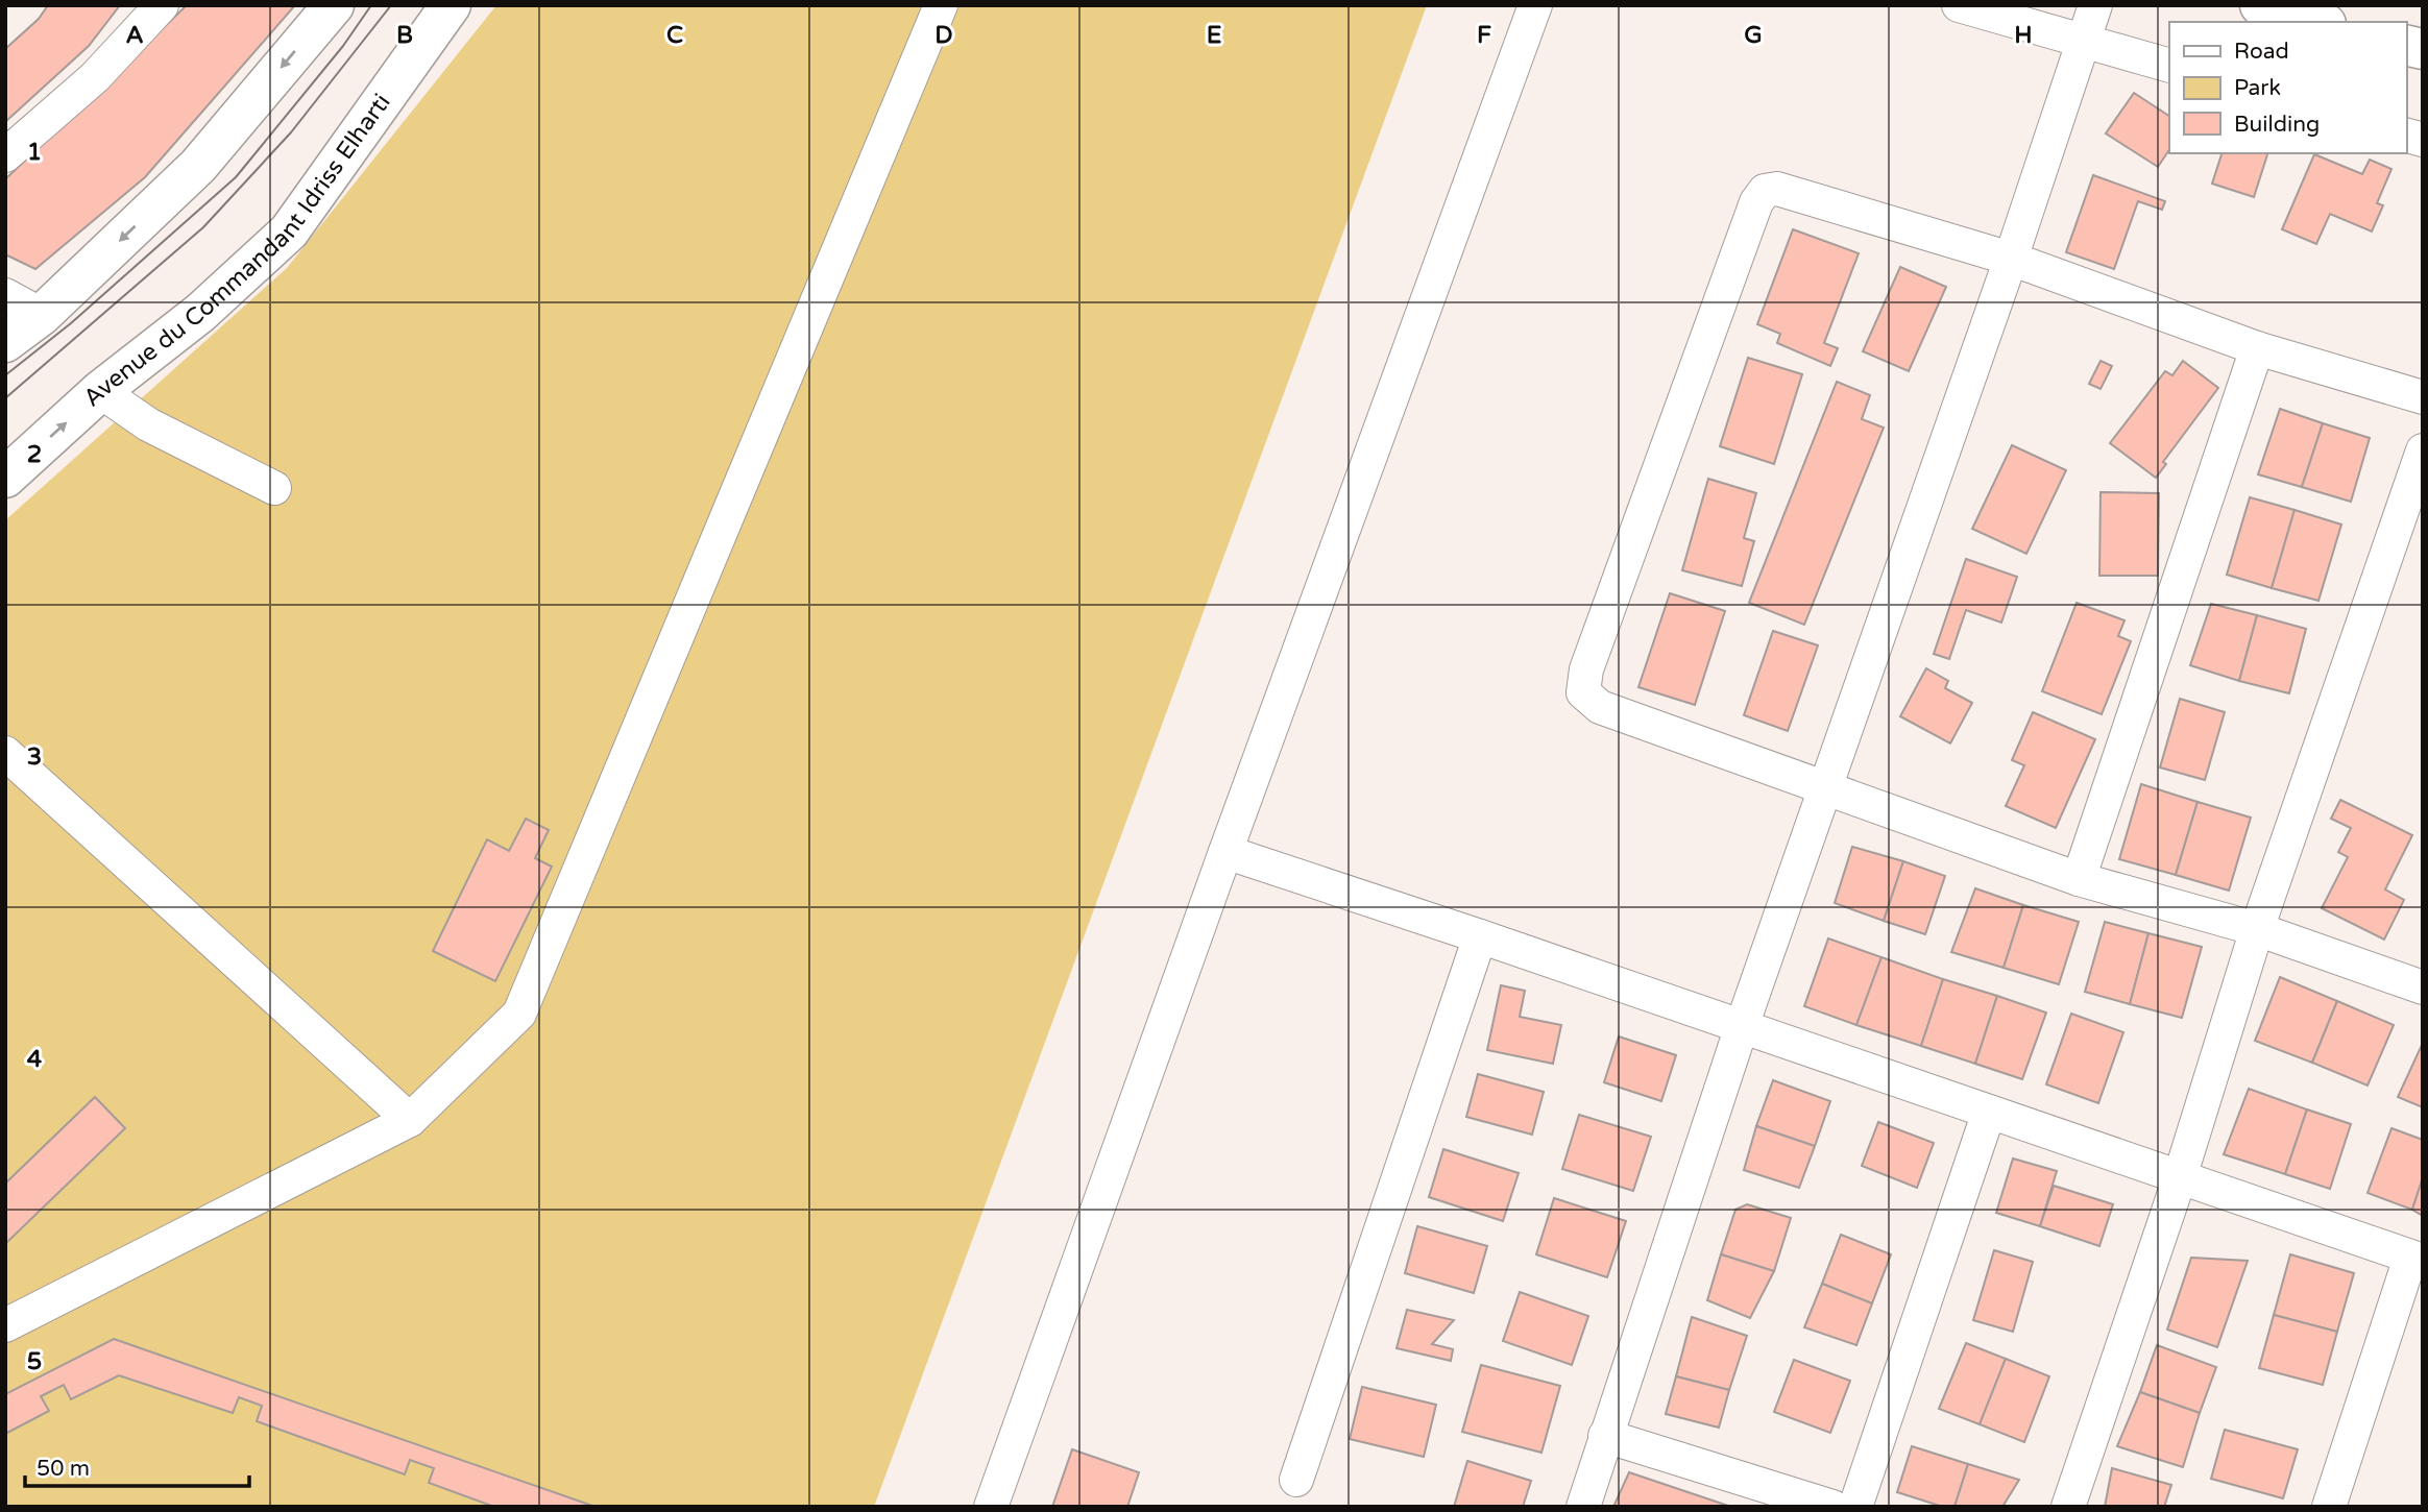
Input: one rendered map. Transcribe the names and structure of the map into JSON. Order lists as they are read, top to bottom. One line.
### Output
{"streets":{"main road":["Avenue du Commandant Idriss Elharti"]},"legend":["Road","Park","Building"],"scale_bar":"50 m","grid":{"columns":["A","B","C","D","E","F","G","H"],"rows":["1","2","3","4","5"]}}
